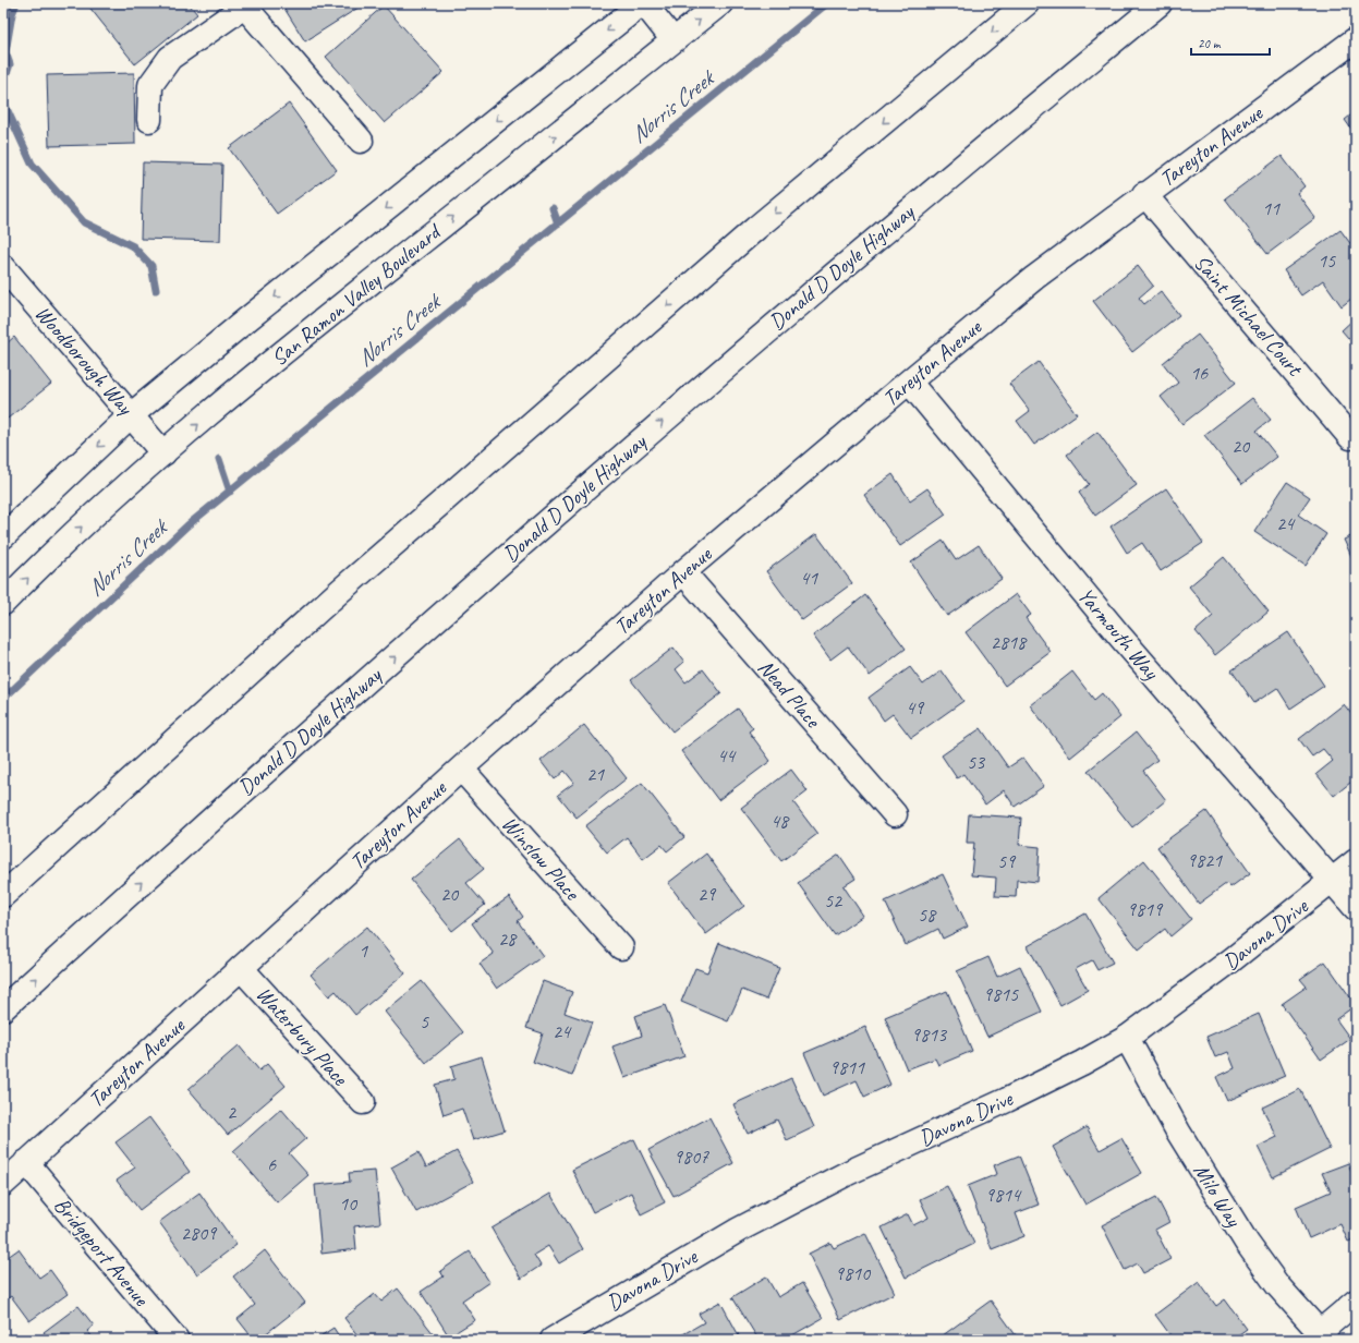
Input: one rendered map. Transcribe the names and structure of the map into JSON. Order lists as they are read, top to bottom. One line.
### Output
{"streets":{"main road":["Tareyton Avenue","Donald D Doyle Highway","San Ramon Valley Boulevard","Saint Michael Court","Woodborough Way","Yarmouth Way","Nead Place","Winslow Place","Davona Drive","Waterbury Place","Milo Way","Bridgeport Avenue"]},"crossings":[["Tareyton Avenue","Saint Michael Court"],["Tareyton Avenue","Yarmouth Way"],["Tareyton Avenue","Nead Place"],["Tareyton Avenue","Winslow Place"],["Tareyton Avenue","Waterbury Place"],["Tareyton Avenue","Bridgeport Avenue"],["San Ramon Valley Boulevard","Woodborough Way"],["Yarmouth Way","Davona Drive"],["Davona Drive","Milo Way"]],"water":["Norris Creek"],"house_numbers":["11","15","16","20","24","41","2818","49","44","53","21","48","9821","59","20","29","52","9819","58","28","1","9815","5","24","9813","9811","2","9807","6","9814","10","2809","9810"],"scale_bar":"20 m"}
